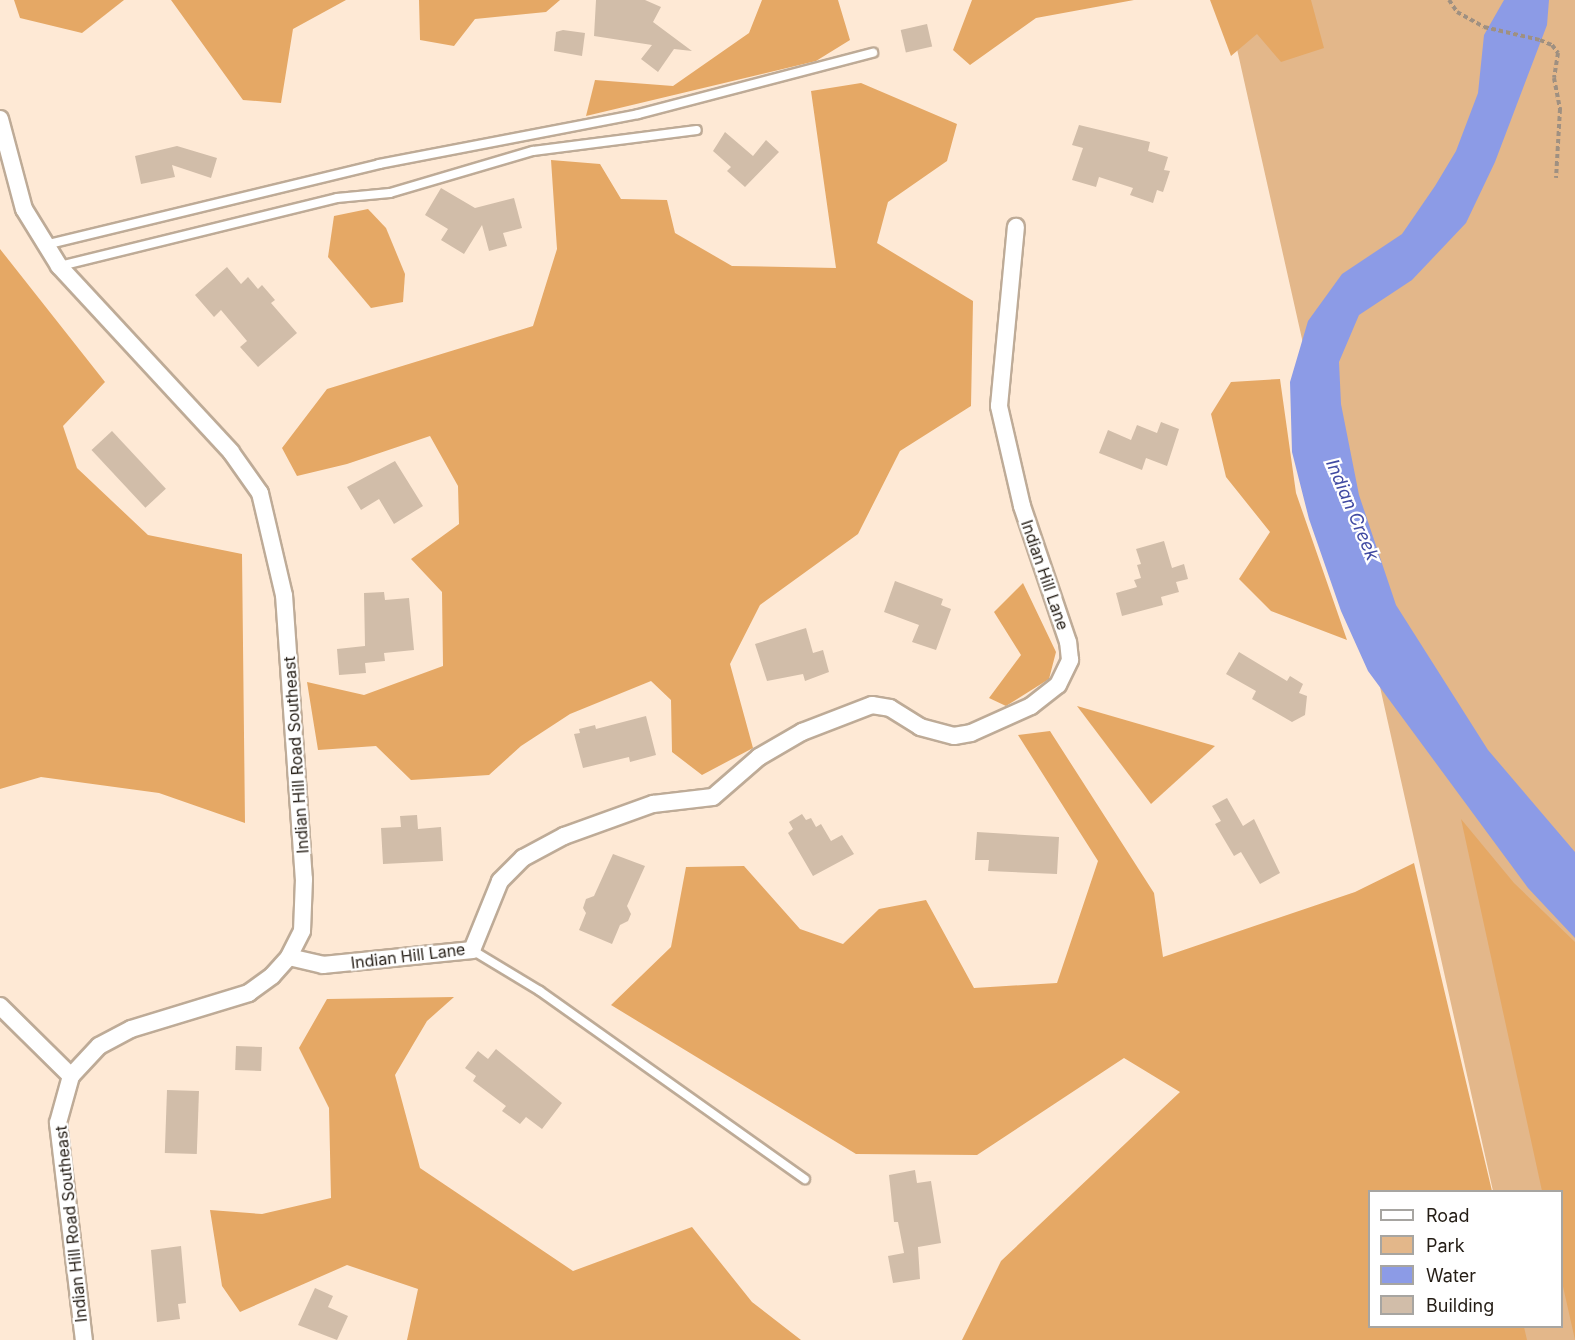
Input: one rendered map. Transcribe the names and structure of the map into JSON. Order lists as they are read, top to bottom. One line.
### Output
{"streets":{"street":["Indian Hill Lane","Indian Hill Road Southeast"]},"crossings":[["Indian Hill Lane","Indian Hill Road Southeast"]],"water":["Indian Creek"],"legend":["Road","Park","Water","Building"]}
